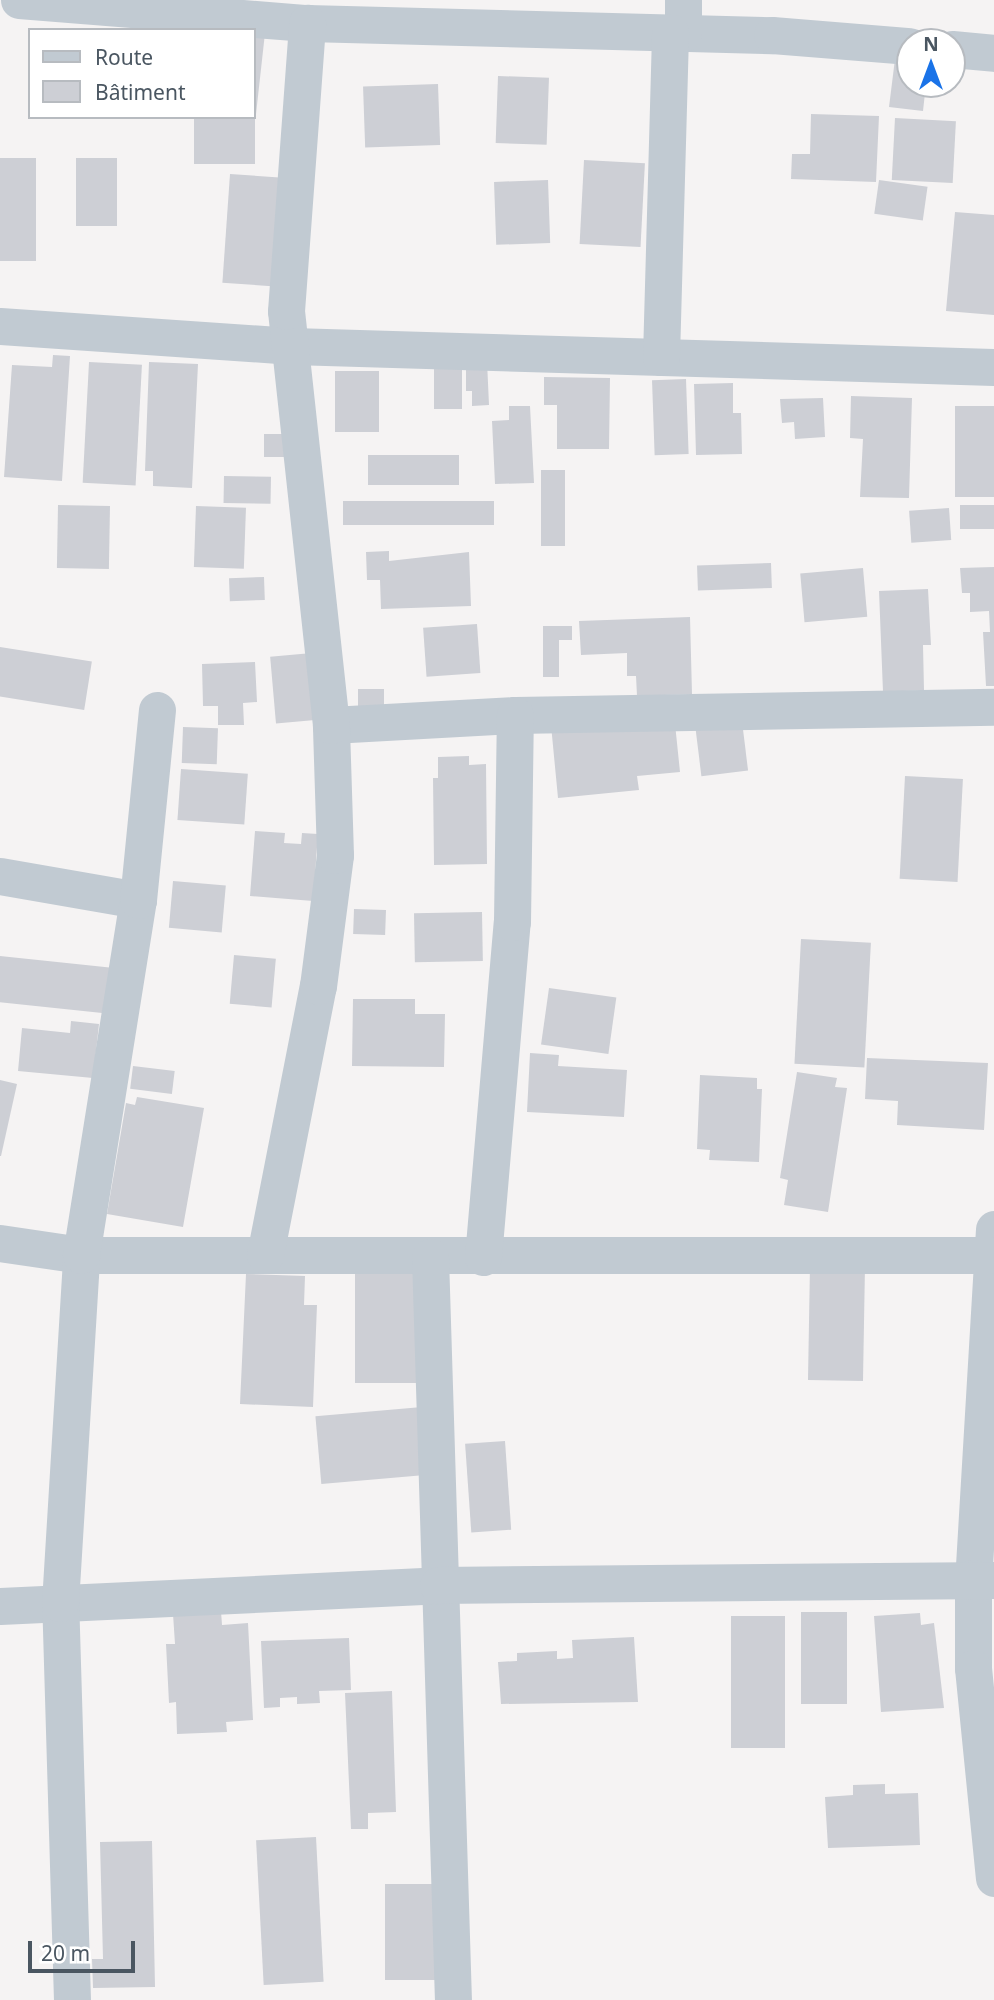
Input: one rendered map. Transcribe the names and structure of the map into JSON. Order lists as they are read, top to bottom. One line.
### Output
{"legend":["Route","Bâtiment"],"scale_bar":"20 m","north":"top"}
